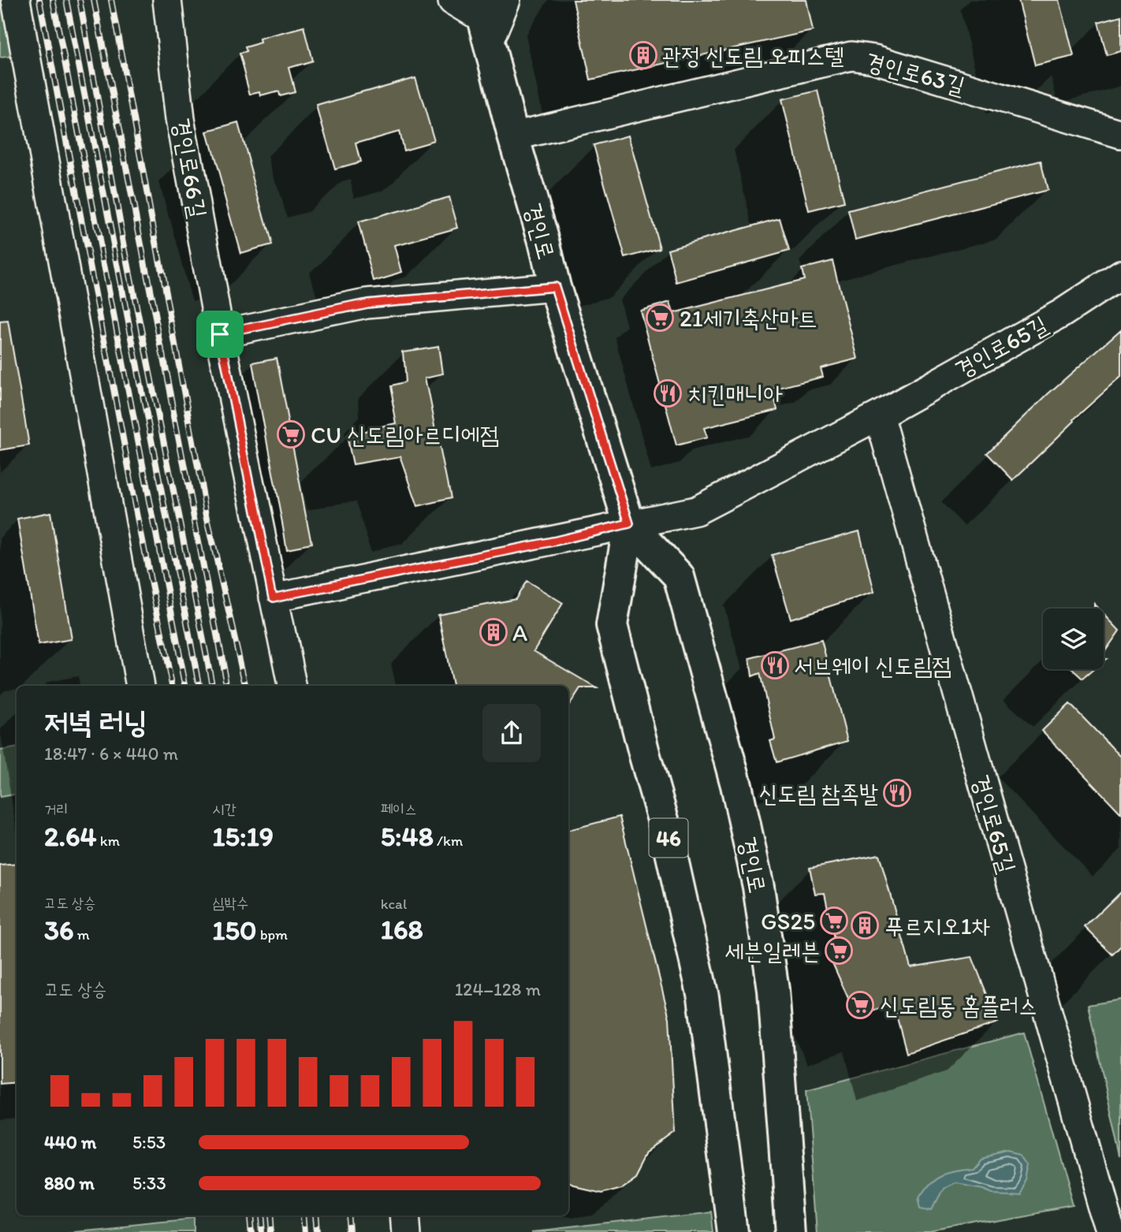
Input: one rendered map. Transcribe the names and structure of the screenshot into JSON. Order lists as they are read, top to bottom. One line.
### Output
{"streets":{"main road":["경인로","46"],"street":["경인로63길","경인로66길","경인로65길"]},"crossings":[["경인로63길","경인로"],["경인로66길","경인로65길"],["경인로","경인로65길"]],"places":{"building":["관정 신도림 오피스텔","A","푸르지오1차"],"supermarket":["21세기축산마트","CU 신도림아르디에점","GS25","세븐일레븐","신도림동 홈플러스"],"restaurant":["치킨매니아","서브웨이 신도림점","신도림 참족발"]},"page":{"heading":["저녁 러닝","18:47 · 6 × 440 m"],"stats":[["거리","2.64 km"],["시간","15:19"],["페이스","5:48 /km"],["고도 상승","36 m"],["심박수","150 bpm"],["kcal","168"]],"chart":["고도 상승","124–128 m"],"list":[{"name":"440 m","note":"5:53"},{"name":"880 m","note":"5:33"}]}}
